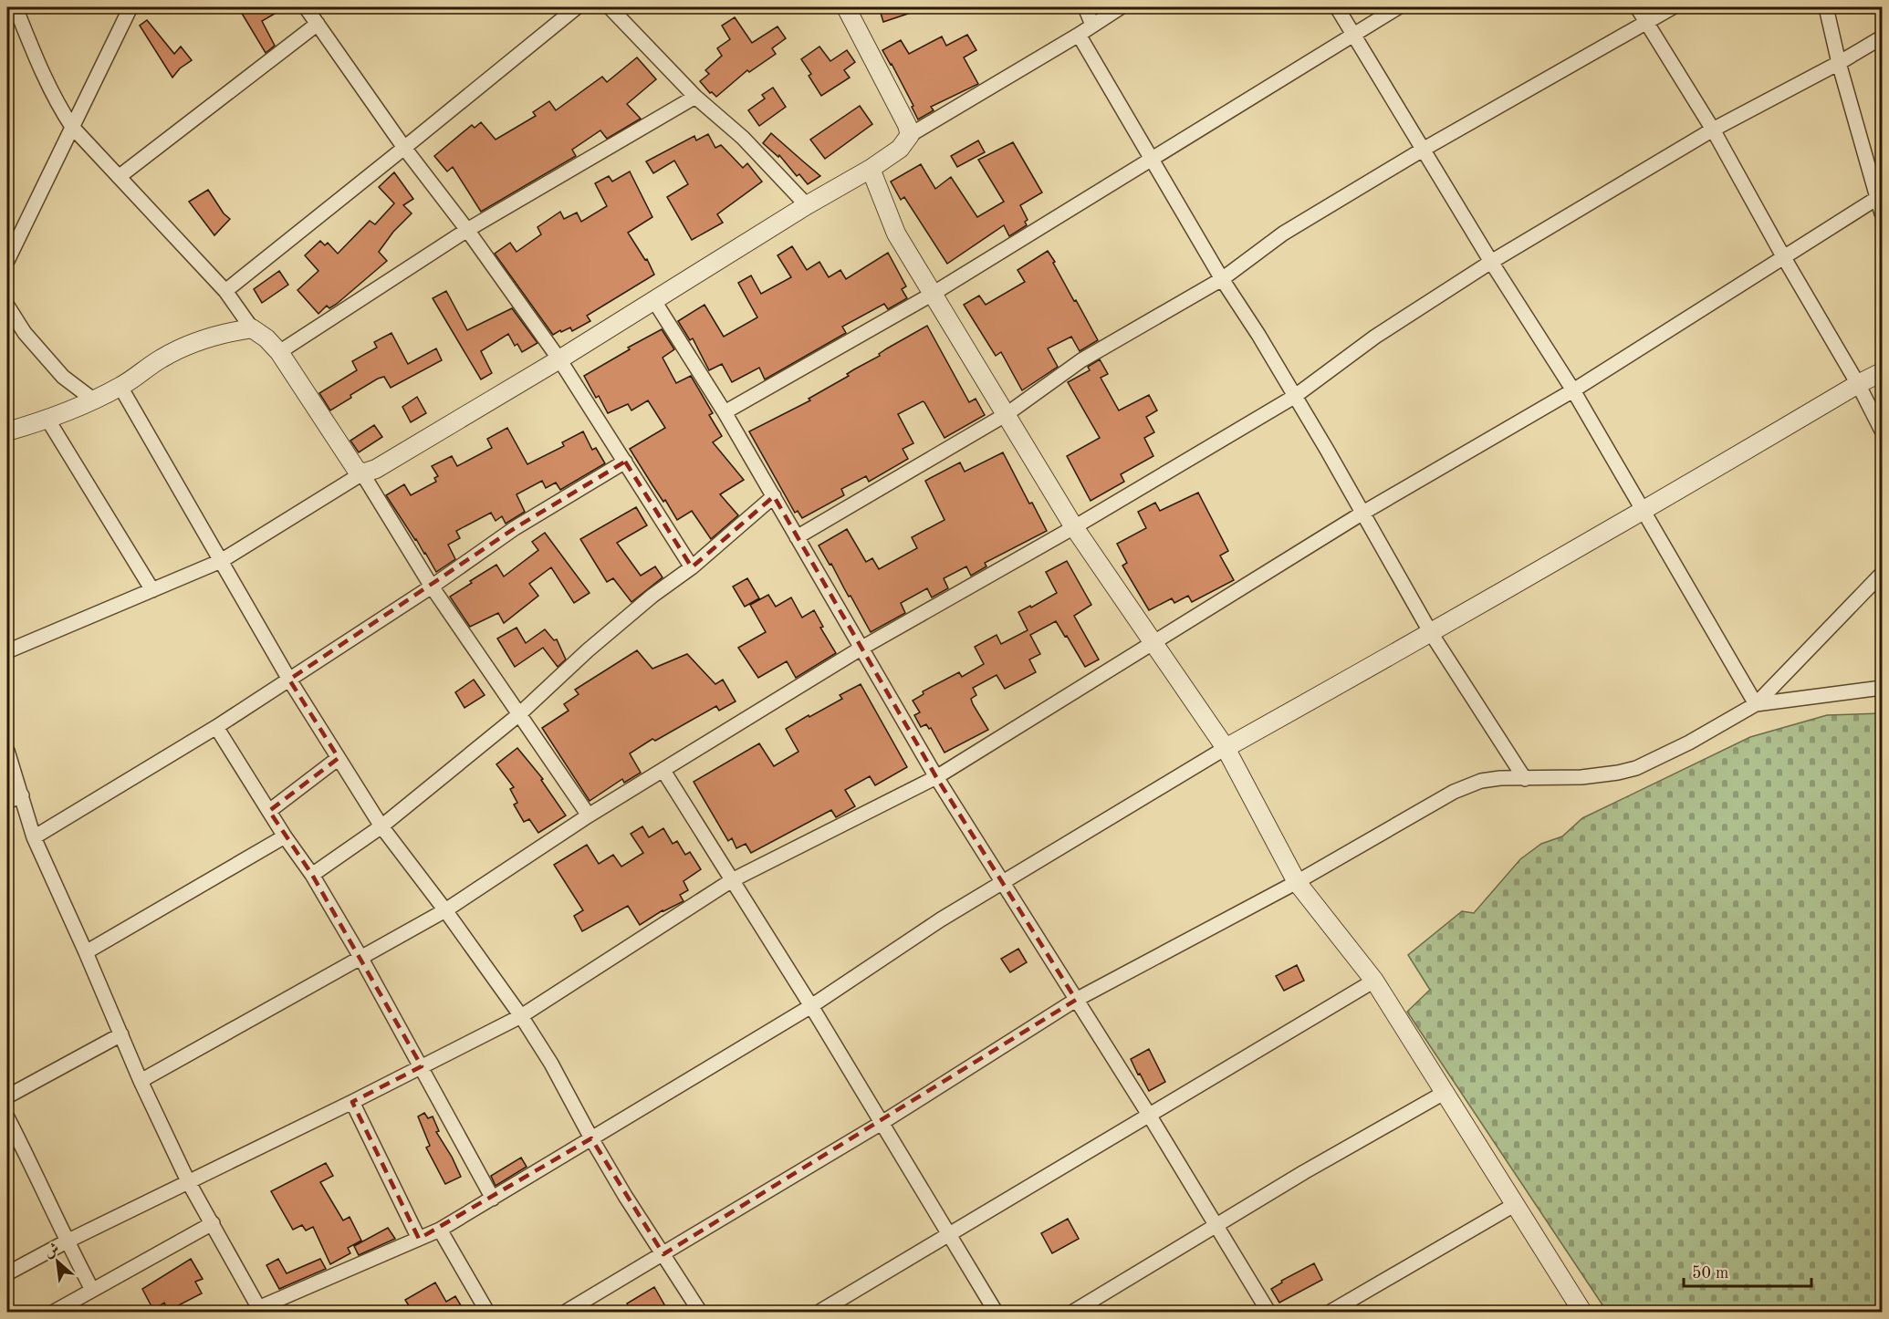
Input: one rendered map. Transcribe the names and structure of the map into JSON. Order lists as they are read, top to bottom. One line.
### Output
{"scale_bar":"50 m","north":"top left"}
